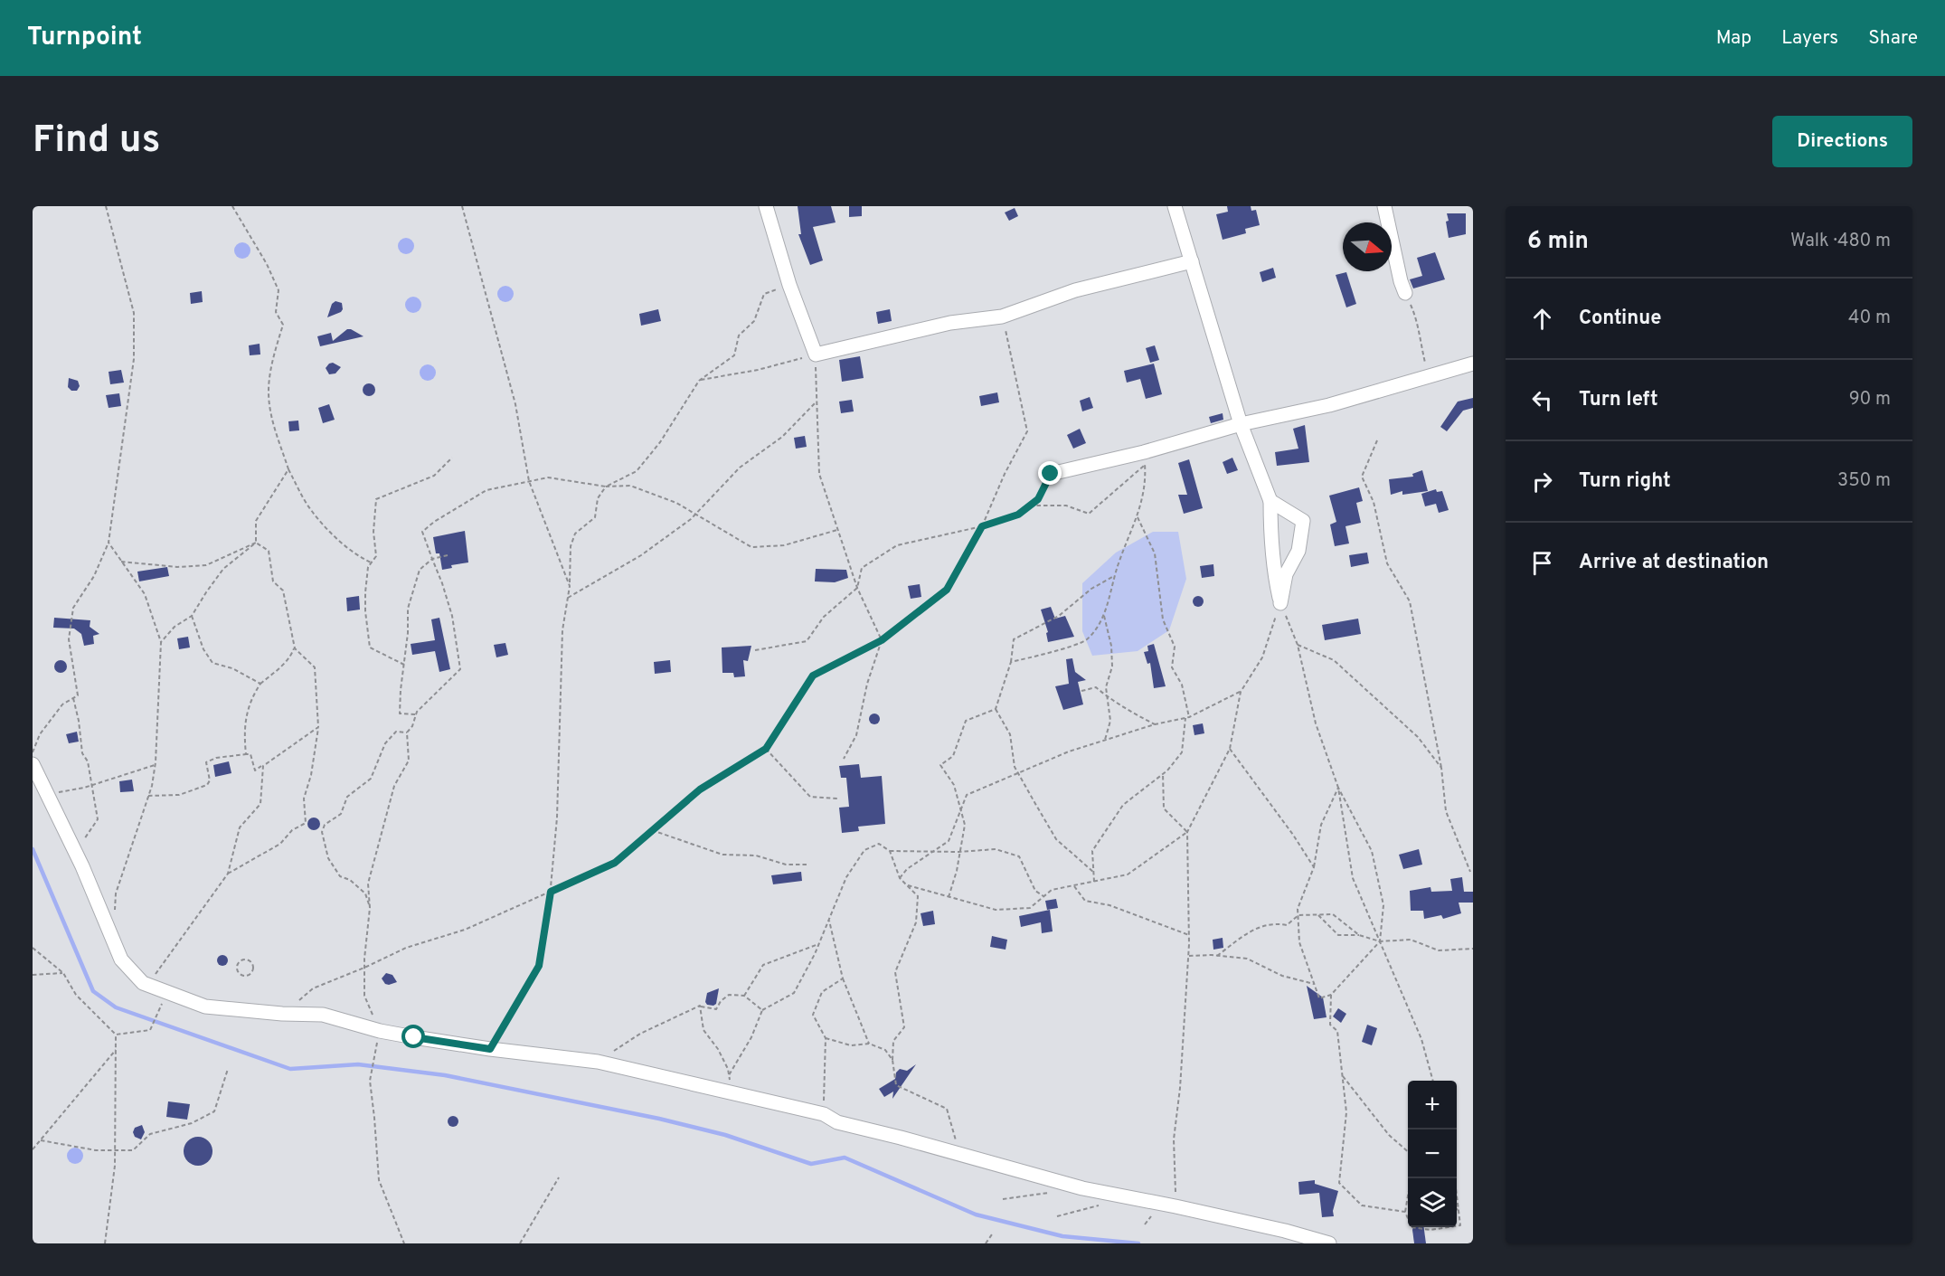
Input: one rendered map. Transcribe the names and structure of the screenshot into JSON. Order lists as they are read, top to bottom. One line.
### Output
{"north":"right","page":{"header":"Turnpoint","nav":["Map","Layers","Share"],"buttons":"Directions","title":"Find us","heading":["6 min","Walk · 480 m"],"list":[["Continue","40 m"],["Turn left","90 m"],["Turn right","350 m"],"Arrive at destination"],"map_buttons":["+","−"]}}
